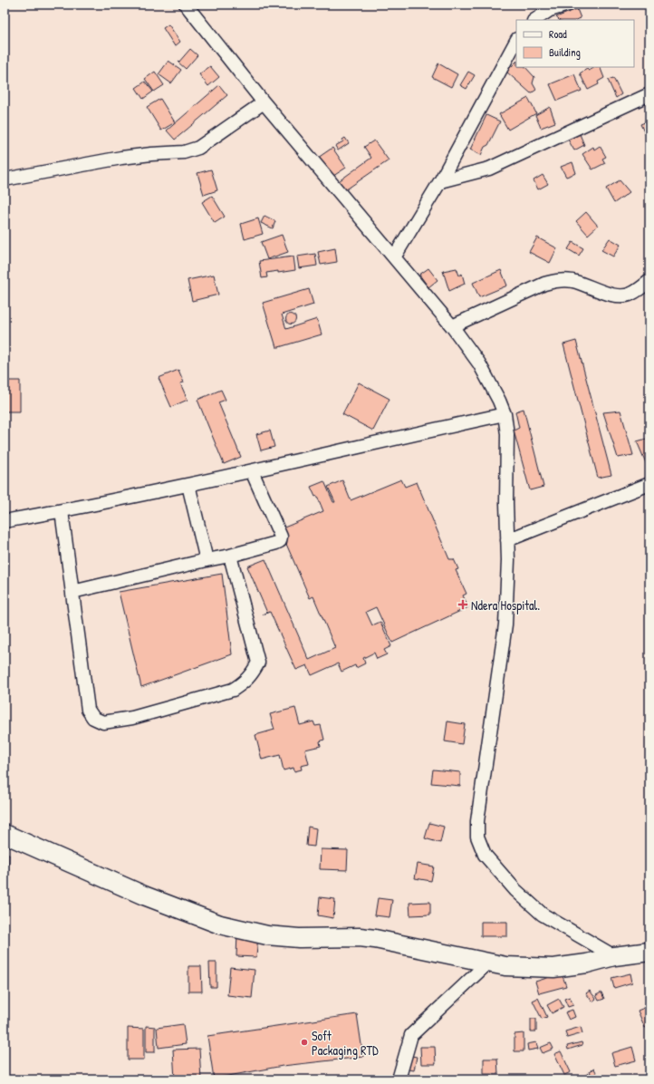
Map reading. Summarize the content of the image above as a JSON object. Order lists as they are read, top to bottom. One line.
{"places":{"health":["Ndera Hospital."],"other":["Soft Packaging RTD"]},"legend":["Road","Building"]}
